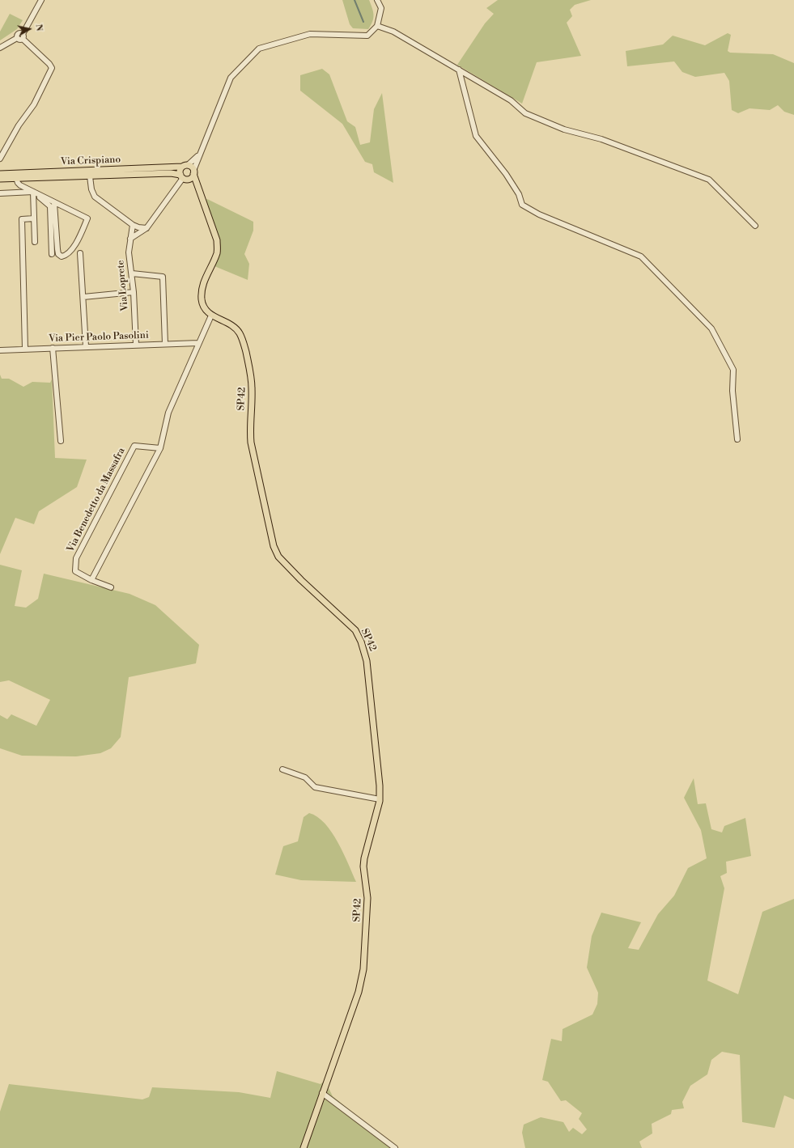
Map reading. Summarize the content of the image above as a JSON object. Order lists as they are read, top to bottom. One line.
{"streets":{"main road":["Via Crispiano","SP42"],"street":["Via Loprete","Via Pier Paolo Pasolini","Via Benedetto da Massafra"]},"crossings":[["Via Crispiano","Via Loprete"],["Via Loprete","Via Pier Paolo Pasolini"]],"north":"right"}
